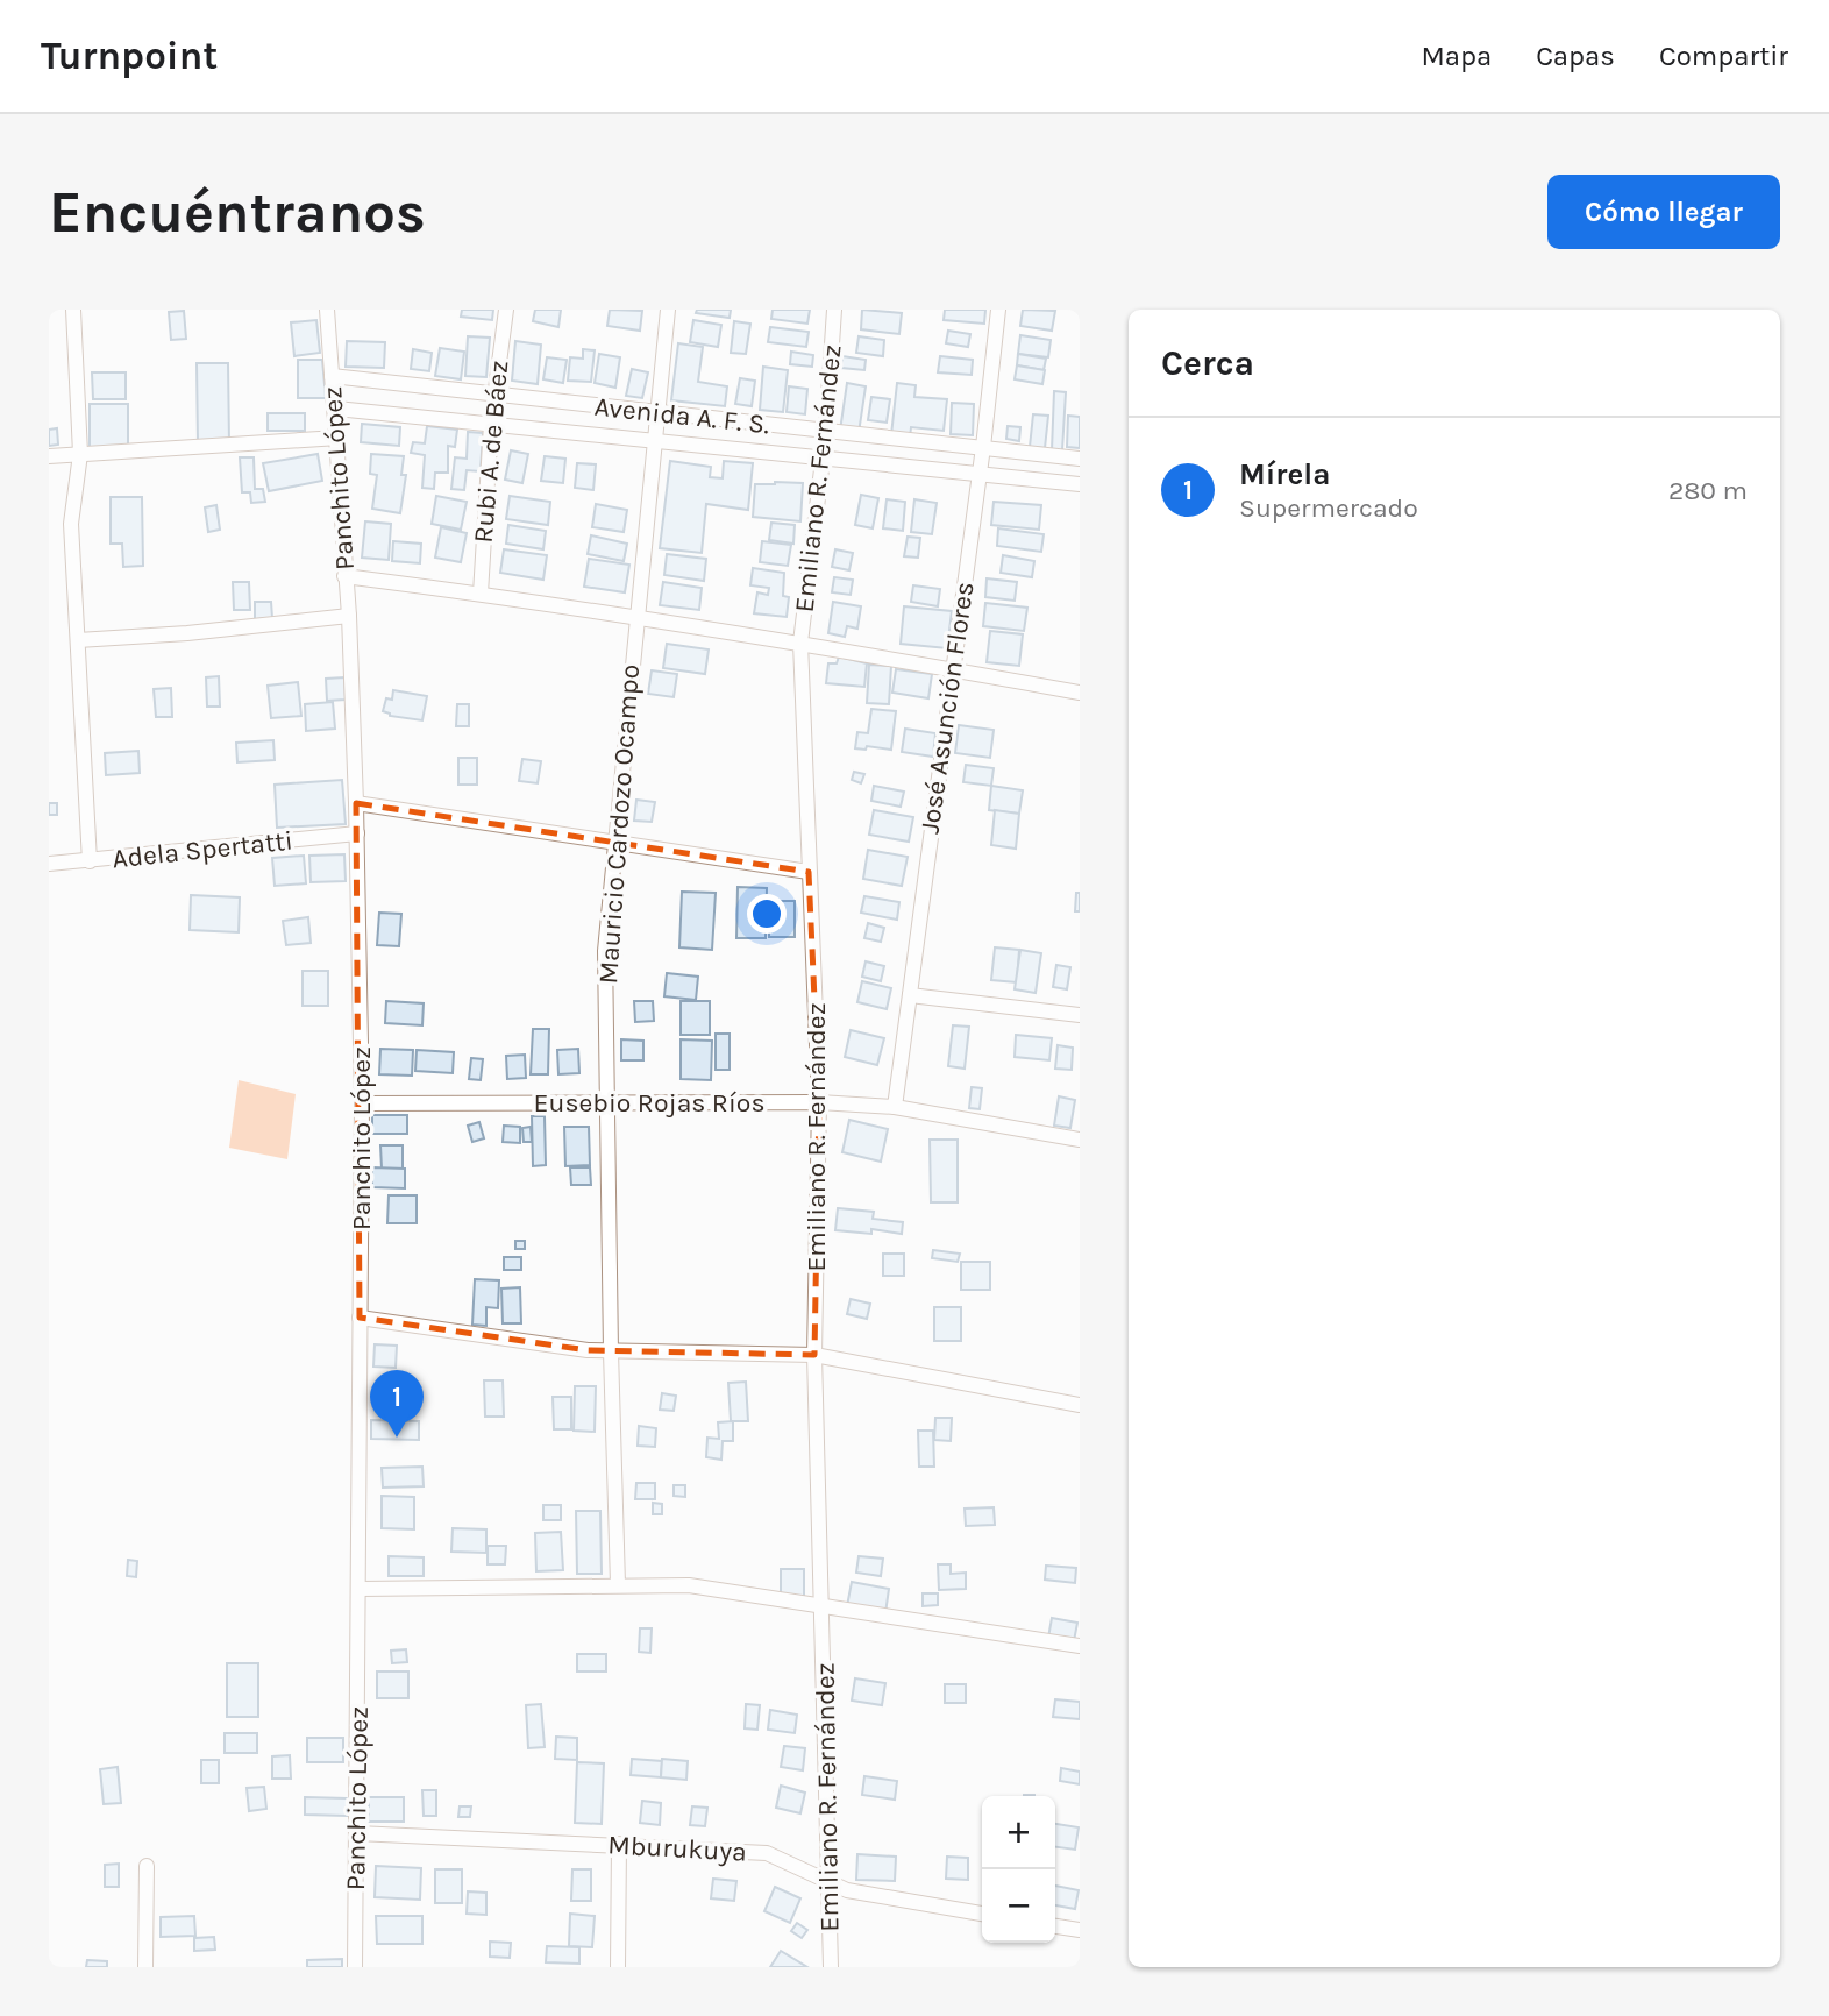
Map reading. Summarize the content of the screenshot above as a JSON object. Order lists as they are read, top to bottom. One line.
{"streets":{"street":["Avenida A. F. S.","Rubi A. de Báez","Panchito López","Emiliano R. Fernández","José Asunción Flores","Mauricio Cardozo Ocampo","Adela Spertatti","Eusebio Rojas Ríos","Mburukuya"]},"crossings":[["Avenida A. F. S.","Rubi A. de Báez"],["Avenida A. F. S.","Panchito López"],["Avenida A. F. S.","Emiliano R. Fernández"],["Avenida A. F. S.","José Asunción Flores"],["Avenida A. F. S.","Mauricio Cardozo Ocampo"],["Panchito López","Adela Spertatti"],["Panchito López","Eusebio Rojas Ríos"],["Panchito López","Mburukuya"],["Emiliano R. Fernández","Eusebio Rojas Ríos"],["Emiliano R. Fernández","Mburukuya"],["José Asunción Flores","Eusebio Rojas Ríos"],["Mauricio Cardozo Ocampo","Eusebio Rojas Ríos"]],"page":{"header":"Turnpoint","nav":["Mapa","Capas","Compartir"],"buttons":"Cómo llegar","title":"Encuéntranos","heading":"Cerca","list":[{"mark":"1","name":"Mírela","note":"Supermercado","value":"280 m"}],"pins":"1","map_buttons":["+","−"]}}
